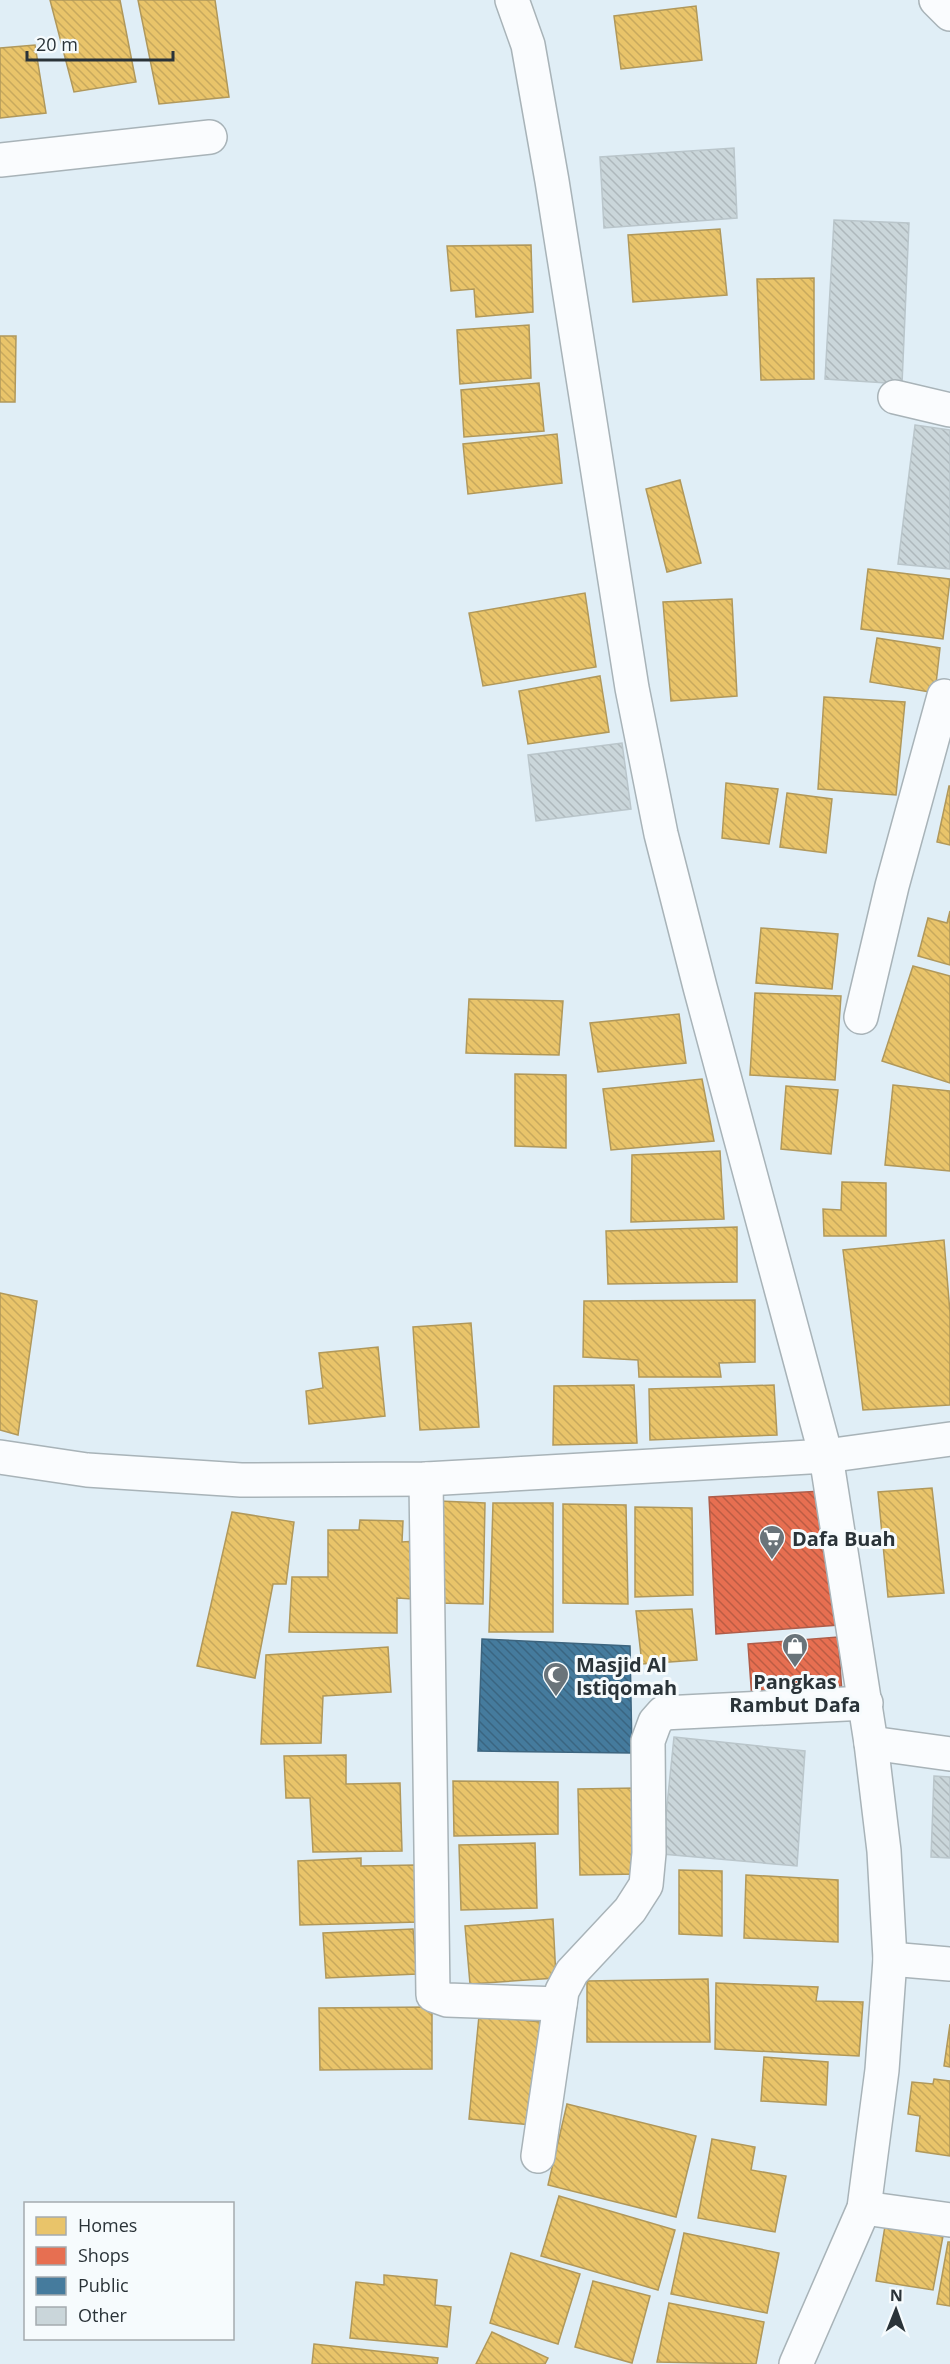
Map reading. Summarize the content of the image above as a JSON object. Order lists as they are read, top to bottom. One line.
{"places":{"supermarket":["Dafa Buah"],"shop":["Pangkas Rambut Dafa"],"mosque":["Masjid Al Istiqomah"]},"legend":["Homes","Shops","Public","Other"],"scale_bar":"20 m","north":"top"}
